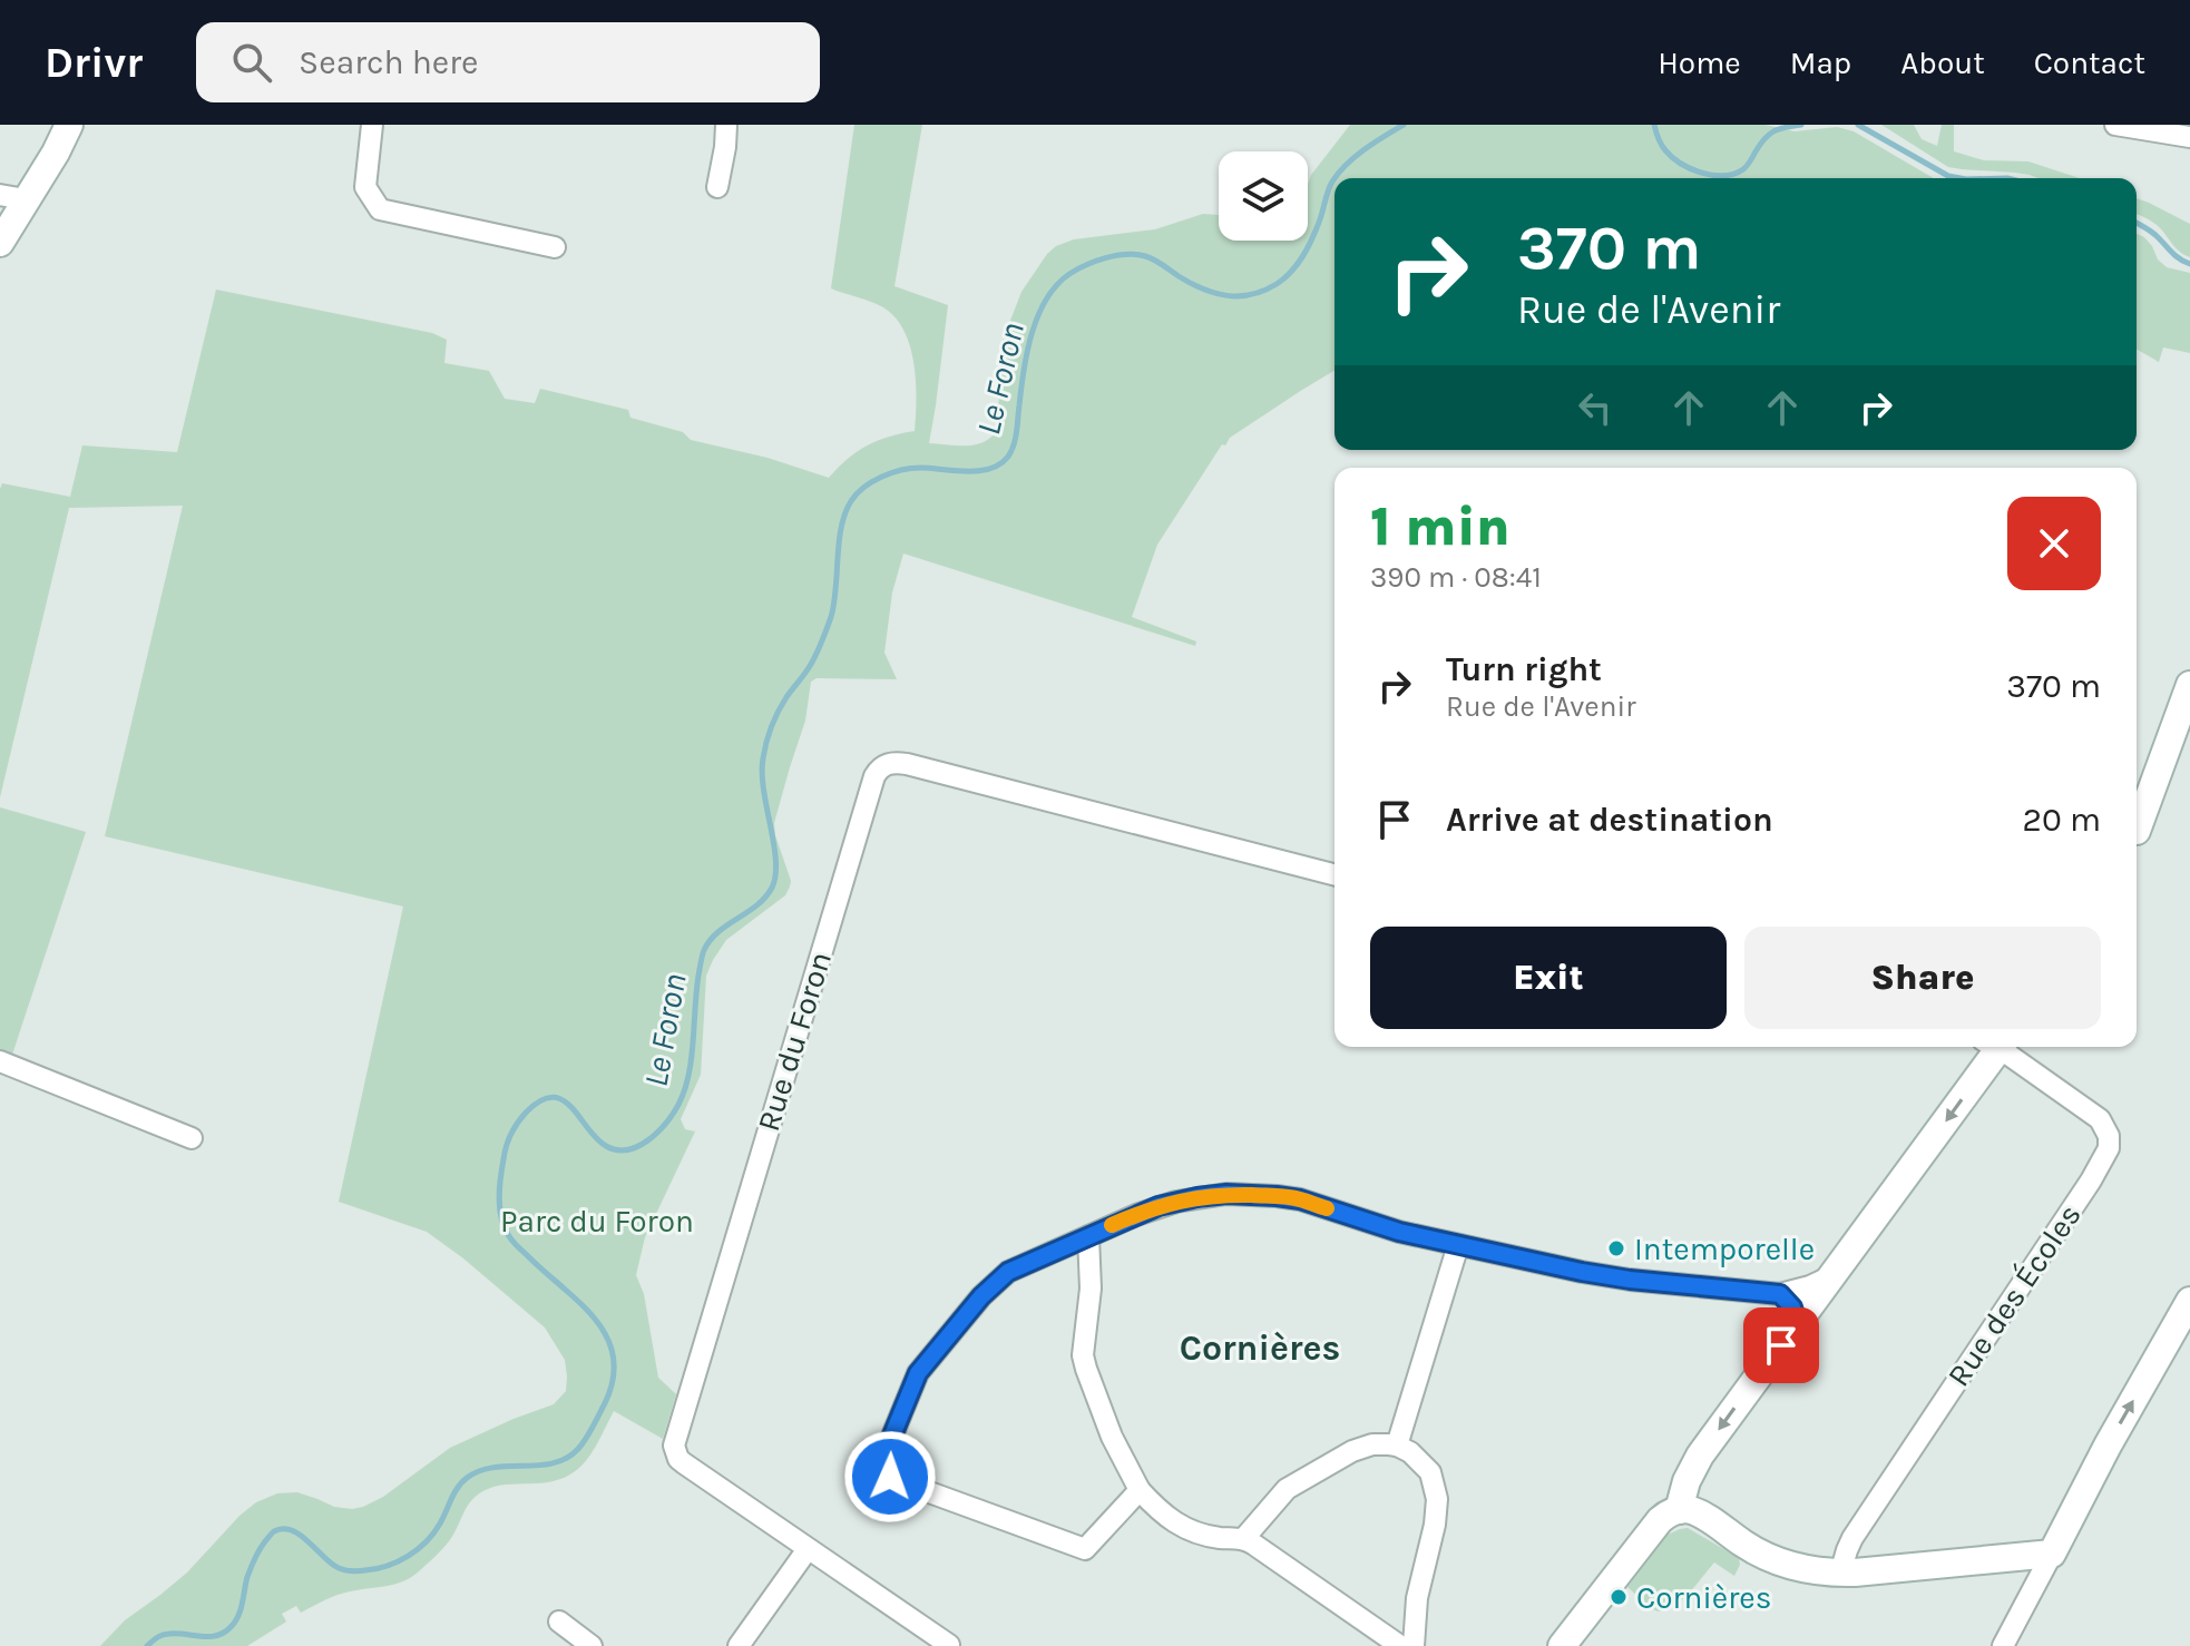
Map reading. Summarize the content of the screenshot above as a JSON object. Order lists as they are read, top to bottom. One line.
{"streets":{"street":["Rue du Foron","Rue des Écoles"]},"districts":["Cornières"],"water":["Le Foron"],"parks":["Parc du Foron"],"places":["Intemporelle","Cornières"],"page":{"header":"Drivr","search":"Search here","nav":["Home","Map","About","Contact"],"turn":["370 m","Rue de l'Avenir"],"heading":["1 min","390 m · 08:41"],"list":[{"name":"Turn right","note":"Rue de l'Avenir","value":"370 m"},{"name":"Arrive at destination","value":"20 m"}],"buttons":["Exit","Share"]}}
